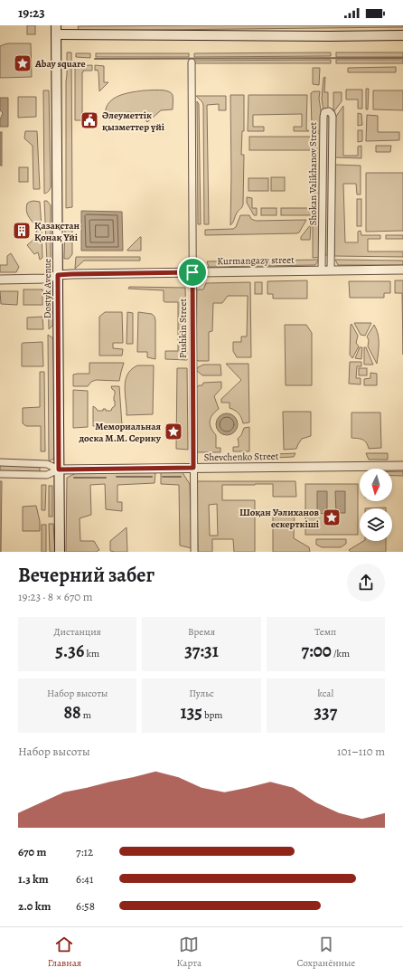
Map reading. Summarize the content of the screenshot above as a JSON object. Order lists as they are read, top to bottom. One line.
{"streets":{"main road":["Dostyk Avenue"],"street":["Shokan Valikhanov Street","Kurmangazy street","Pushkin Street","Shevchenko Street"]},"crossings":[["Shokan Valikhanov Street","Kurmangazy street"],["Kurmangazy street","Dostyk Avenue"],["Kurmangazy street","Pushkin Street"],["Dostyk Avenue","Shevchenko Street"],["Pushkin Street","Shevchenko Street"]],"places":{"place":["Abay square","Мемориальная доска М.М. Серику","Шоқан Уәлиханов ескерткіші"],"public building":["Әлеуметтік қызметтер үйі"],"building":["Қазақстан Қонақ Үйі"]},"north":"bottom","page":{"status":"19:23","heading":["Вечерний забег","19:23 · 8 × 670 m"],"stats":[["Дистанция","5.36 km"],["Время","37:31"],["Темп","7:00 /km"],["Набор высоты","88 m"],["Пульс","135 bpm"],["kcal","337"]],"chart":["Набор высоты","101–110 m"],"list":[{"name":"670 m","note":"7:12"},{"name":"1.3 km","note":"6:41"},{"name":"2.0 km","note":"6:58"}],"tabs":["Главная","Карта","Сохранённые"]}}
